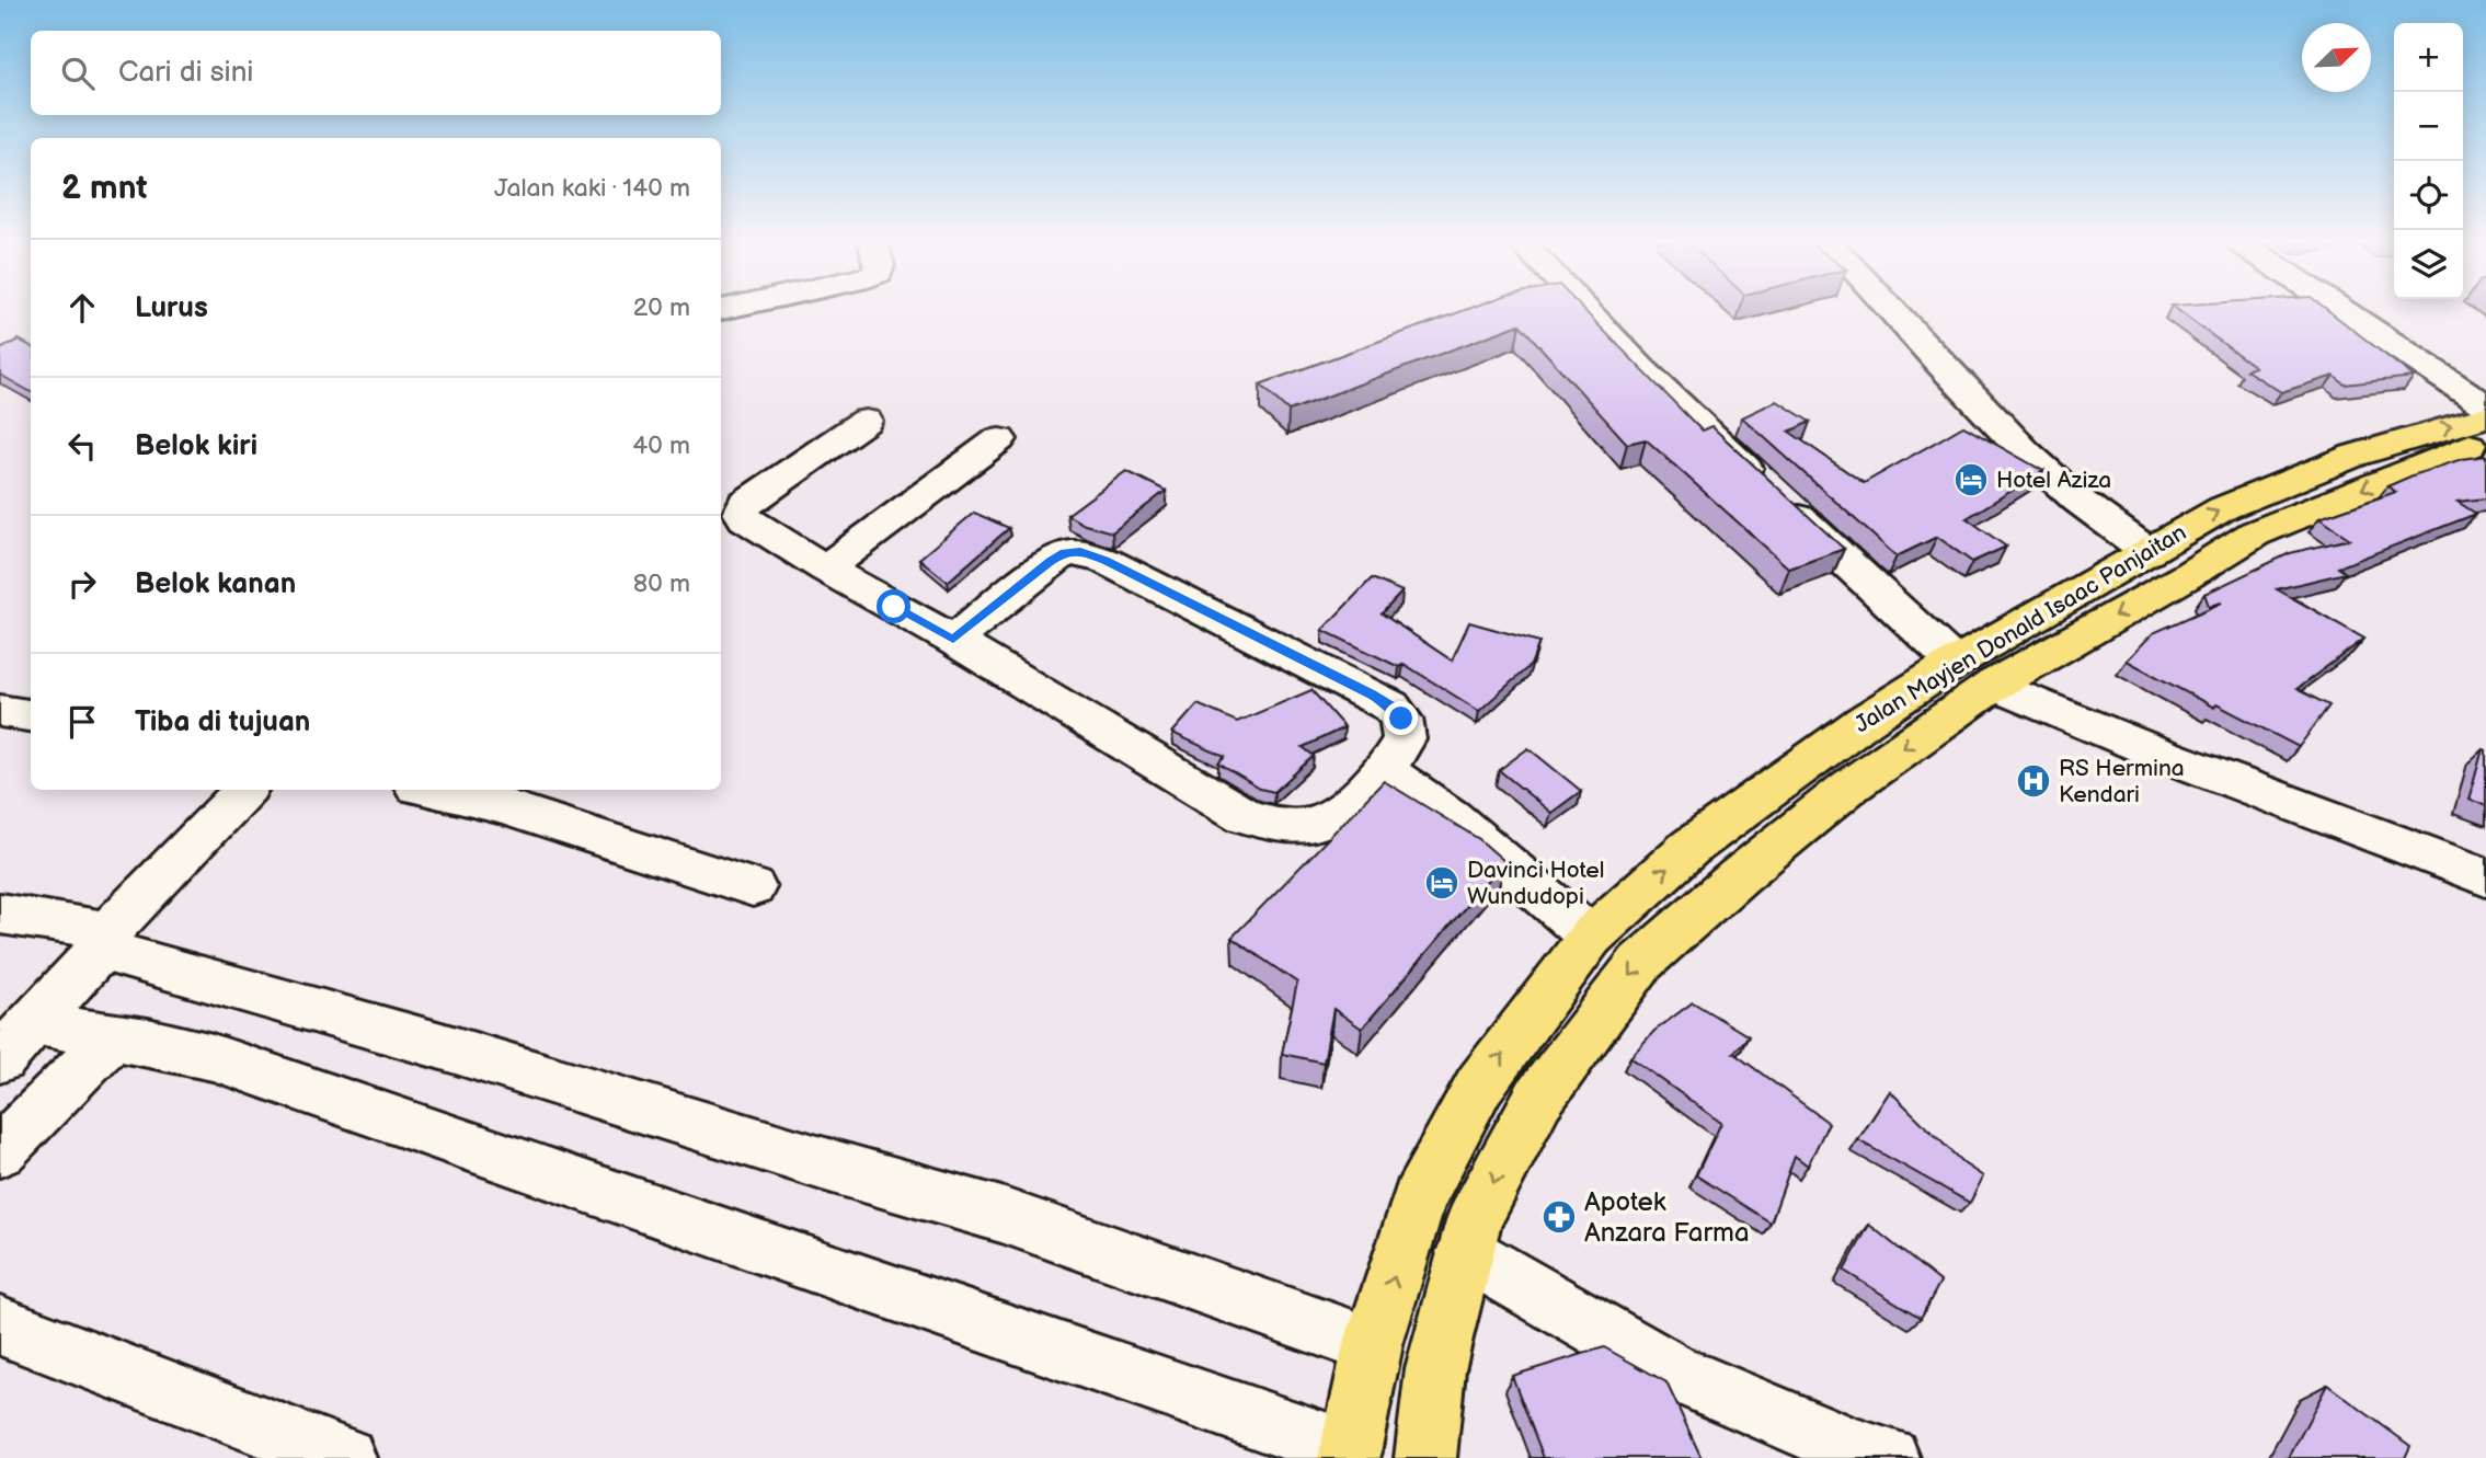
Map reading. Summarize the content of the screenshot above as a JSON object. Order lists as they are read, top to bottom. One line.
{"streets":{"highway":["Jalan Mayjen Donald Isaac Panjaitan"]},"places":{"hotel":["Hotel Aziza","Davinci Hotel Wundudopi"],"hospital":["RS Hermina Kendari"],"pharmacy":["Apotek Anzara Farma"]},"north":"top right","page":{"map_buttons":["+","−"],"search":"Cari di sini","heading":["2 mnt","Jalan kaki · 140 m"],"list":[["Lurus","20 m"],["Belok kiri","40 m"],["Belok kanan","80 m"],"Tiba di tujuan"]}}
